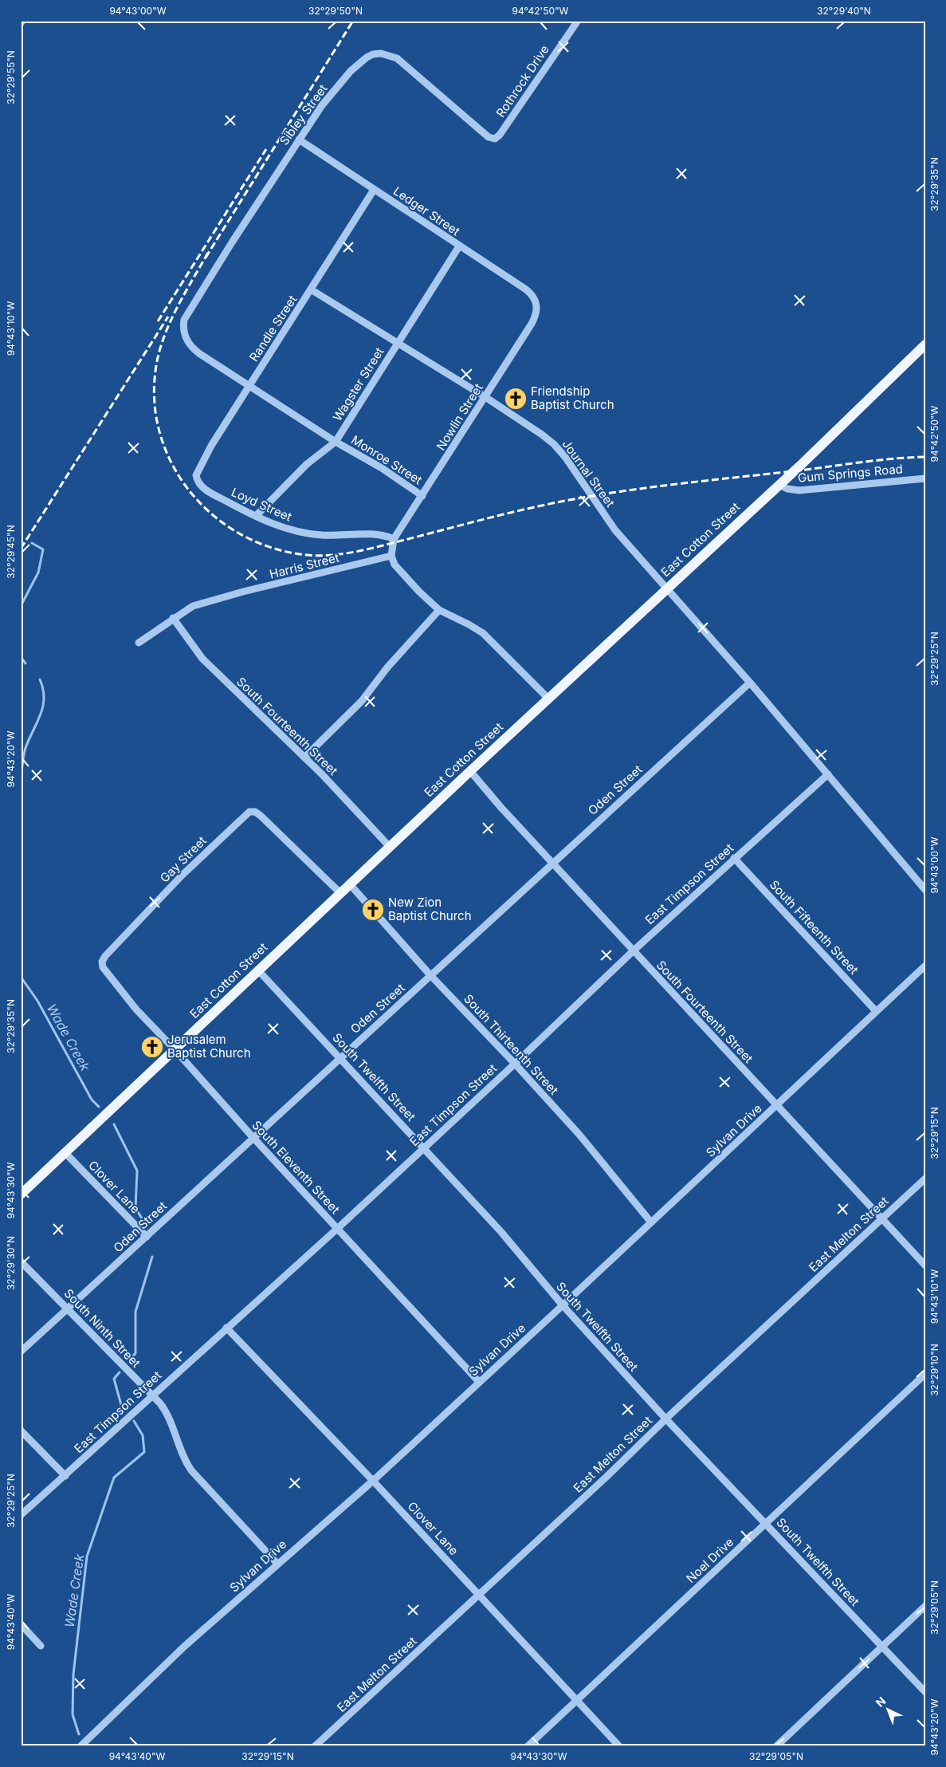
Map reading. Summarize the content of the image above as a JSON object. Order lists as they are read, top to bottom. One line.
{"streets":{"main road":["East Cotton Street"],"street":["Rothrock Drive","Sibley Street","Ledger Street","Randle Street","Wagster Street","Nowlin Street","Monroe Street","Journal Street","Gum Springs Road","Loyd Street","Harris Street","South Fourteenth Street","Oden Street","Gay Street","East Timpson Street","South Fifteenth Street","South Thirteenth Street","South Twelfth Street","Sylvan Drive","South Eleventh Street","Clover Lane","East Melton Street","South Ninth Street","Noel Drive"]},"crossings":[["Rothrock Drive","Sibley Street"],["Sibley Street","Ledger Street"],["Sibley Street","Monroe Street"],["Ledger Street","Randle Street"],["Ledger Street","Wagster Street"],["Ledger Street","Nowlin Street"],["Randle Street","Monroe Street"],["Randle Street","Journal Street"],["Randle Street","Loyd Street"],["Wagster Street","Monroe Street"],["Wagster Street","Journal Street"],["Wagster Street","Loyd Street"],["Nowlin Street","Monroe Street"],["Nowlin Street","Journal Street"],["Nowlin Street","Loyd Street"],["Journal Street","East Cotton Street"],["Journal Street","Oden Street"],["Journal Street","East Timpson Street"],["Gum Springs Road","East Cotton Street"],["East Cotton Street","South Fourteenth Street"],["East Cotton Street","Gay Street"],["East Cotton Street","South Thirteenth Street"],["East Cotton Street","South Twelfth Street"],["East Cotton Street","South Eleventh Street"],["East Cotton Street","Clover Lane"],["Harris Street","South Fourteenth Street"],["South Fourteenth Street","Oden Street"],["South Fourteenth Street","East Timpson Street"],["South Fourteenth Street","Sylvan Drive"],["South Fourteenth Street","East Melton Street"],["Oden Street","South Thirteenth Street"],["Oden Street","South Twelfth Street"],["Oden Street","South Eleventh Street"],["Oden Street","Clover Lane"],["Oden Street","South Ninth Street"],["Gay Street","South Eleventh Street"],["East Timpson Street","South Fifteenth Street"],["East Timpson Street","South Thirteenth Street"],["East Timpson Street","South Twelfth Street"],["East Timpson Street","South Eleventh Street"],["East Timpson Street","Clover Lane"],["East Timpson Street","South Ninth Street"],["South Fifteenth Street","Sylvan Drive"],["South Thirteenth Street","Sylvan Drive"],["South Twelfth Street","Sylvan Drive"],["South Twelfth Street","East Melton Street"],["South Twelfth Street","Noel Drive"],["Sylvan Drive","South Eleventh Street"],["Sylvan Drive","Clover Lane"],["Sylvan Drive","South Ninth Street"],["Clover Lane","East Melton Street"],["Clover Lane","Noel Drive"]],"water":["Wade Creek"],"places":{"church":["Friendship Baptist Church","New Zion Baptist Church","Jerusalem Baptist Church"]},"north":"top left","coordinates":["94°43'00\"W","32°29'50\"N","94°42'50\"W","32°29'40\"N","32°29'55\"N","32°29'35\"N","94°43'10\"W","32°29'45\"N","32°29'25\"N","94°43'20\"W","32°29'15\"N","94°43'30\"W","32°29'30\"N","32°29'10\"N","32°29'05\"N","94°43'40\"W"]}
